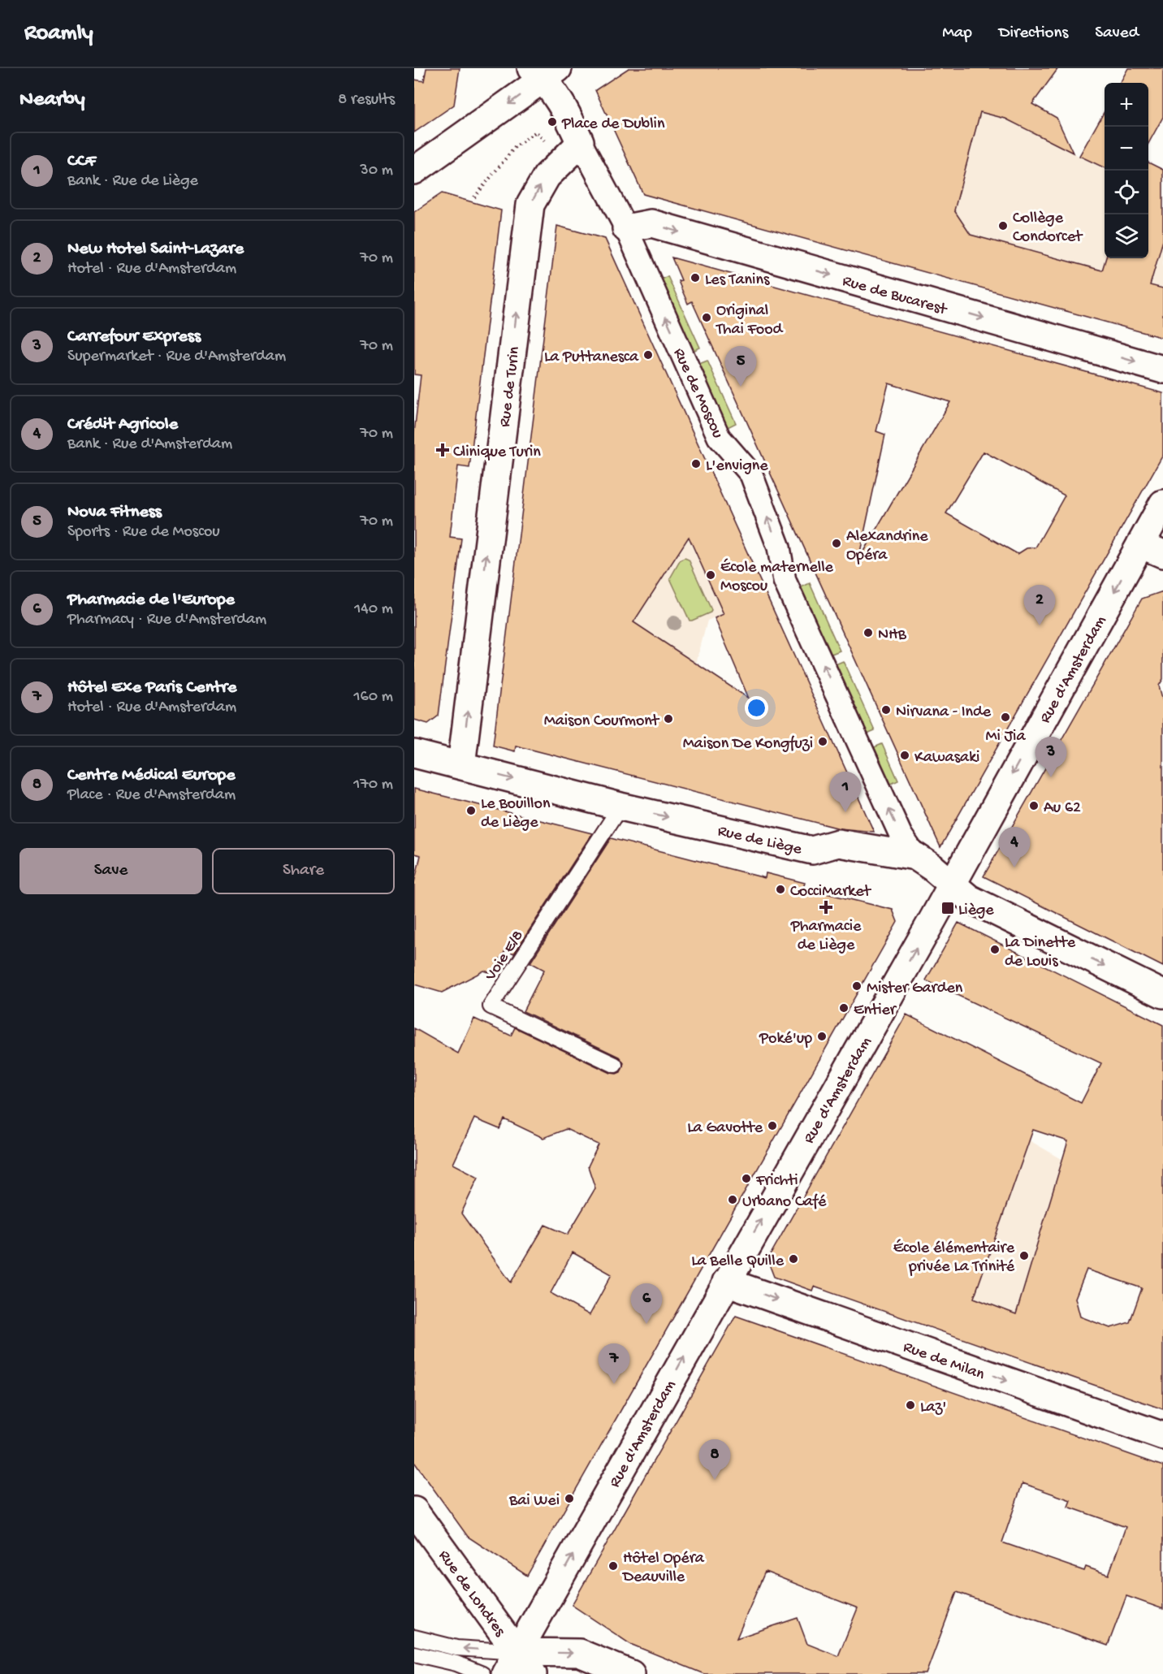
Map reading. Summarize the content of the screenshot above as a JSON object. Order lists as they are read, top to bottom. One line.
{"streets":{"street":["Rue de Bucarest","Rue de Turin","Rue de Moscou","Rue d'Amsterdam","Rue de Liège","Rue de Milan","Rue de Londres"],"lane":["Voie E/8"]},"crossings":[["Rue de Bucarest","Rue de Moscou"],["Rue de Turin","Rue de Moscou"],["Rue de Turin","Rue de Liège"],["Rue de Moscou","Rue de Liège"],["Rue d'Amsterdam","Rue de Liège"],["Rue d'Amsterdam","Rue de Milan"],["Rue d'Amsterdam","Rue de Londres"],["Rue de Liège","Voie E/8"]],"one_way":["Rue de Bucarest","Rue de Turin","Rue de Moscou","Rue de Liège","Rue de Milan"],"places":{"other":["Place de Dublin","Collège Condorcet","Les Tanins","Original Thai Food","La Puttanesca","L'envigne","Alexandrine Opéra","École maternelle Moscou","NHB","Nirvana - Inde","Mi Jia","Maison Courmont","Maison De Kongfuzi","Kawasaki","Au 62","Le Bouillon de Liège","CocciMarket","La Dinette de Louis","Mister Garden","Entier","Poké'up","La Gavotte","Frichti","Urbano Café","École élémentaire privée La Trinité","La Belle Quille","Laz'","Bai Wei","Hôtel Opéra Deauville"],"health":["Clinique Turin","Pharmacie de Liège"],"transit":["Liège"]},"page":{"header":"Roamly","nav":["Map","Directions","Saved"],"heading":["Nearby","8 results"],"map_buttons":["+","−"],"list":[{"mark":"1","name":"CCF","note":"Bank · Rue de Liège","value":"30 m"},{"mark":"2","name":"New Hotel Saint-Lazare","note":"Hotel · Rue d'Amsterdam","value":"70 m"},{"mark":"3","name":"Carrefour Express","note":"Supermarket · Rue d'Amsterdam","value":"70 m"},{"mark":"4","name":"Crédit Agricole","note":"Bank · Rue d'Amsterdam","value":"70 m"},{"mark":"5","name":"Nova Fitness","note":"Sports · Rue de Moscou","value":"70 m"},{"mark":"6","name":"Pharmacie de l'Europe","note":"Pharmacy · Rue d'Amsterdam","value":"140 m"},{"mark":"7","name":"Hôtel Exe Paris Centre","note":"Hotel · Rue d'Amsterdam","value":"160 m"},{"mark":"8","name":"Centre Médical Europe","note":"Place · Rue d'Amsterdam","value":"170 m"}],"pins":["5","2","3","1","4","6","7","8"],"buttons":["Save","Share"]}}
